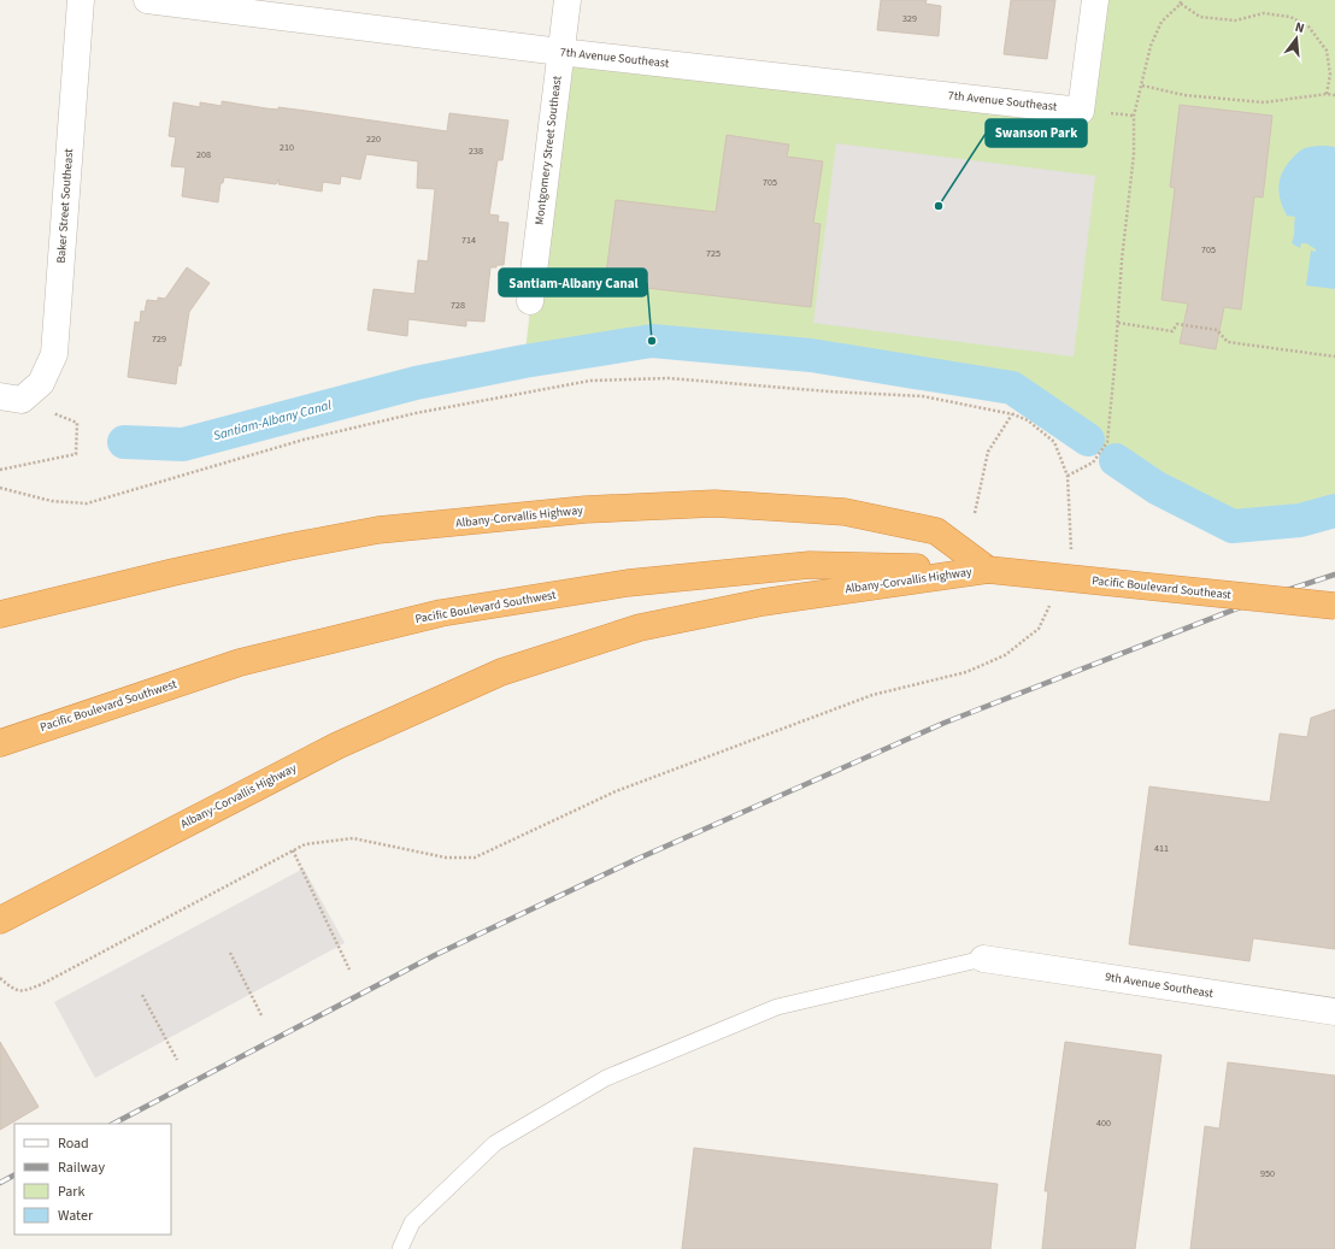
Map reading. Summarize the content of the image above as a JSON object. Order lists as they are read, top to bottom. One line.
{"streets":{"highway":["Albany-Corvallis Highway","Pacific Boulevard Southeast","Pacific Boulevard Southwest"],"street":["7th Avenue Southeast","Montgomery Street Southeast","Baker Street Southeast","9th Avenue Southeast"]},"crossings":[["7th Avenue Southeast","Montgomery Street Southeast"],["Albany-Corvallis Highway","Pacific Boulevard Southeast"],["Albany-Corvallis Highway","Pacific Boulevard Southwest"],["Pacific Boulevard Southeast","Pacific Boulevard Southwest"]],"water":["Santiam-Albany Canal"],"places":["Swanson Park","Santiam-Albany Canal"],"house_numbers":["329","220","210","238","208","705","714","705","725","728","729","411","400","950"],"legend":["Road","Railway","Park","Water"],"north":"top"}
